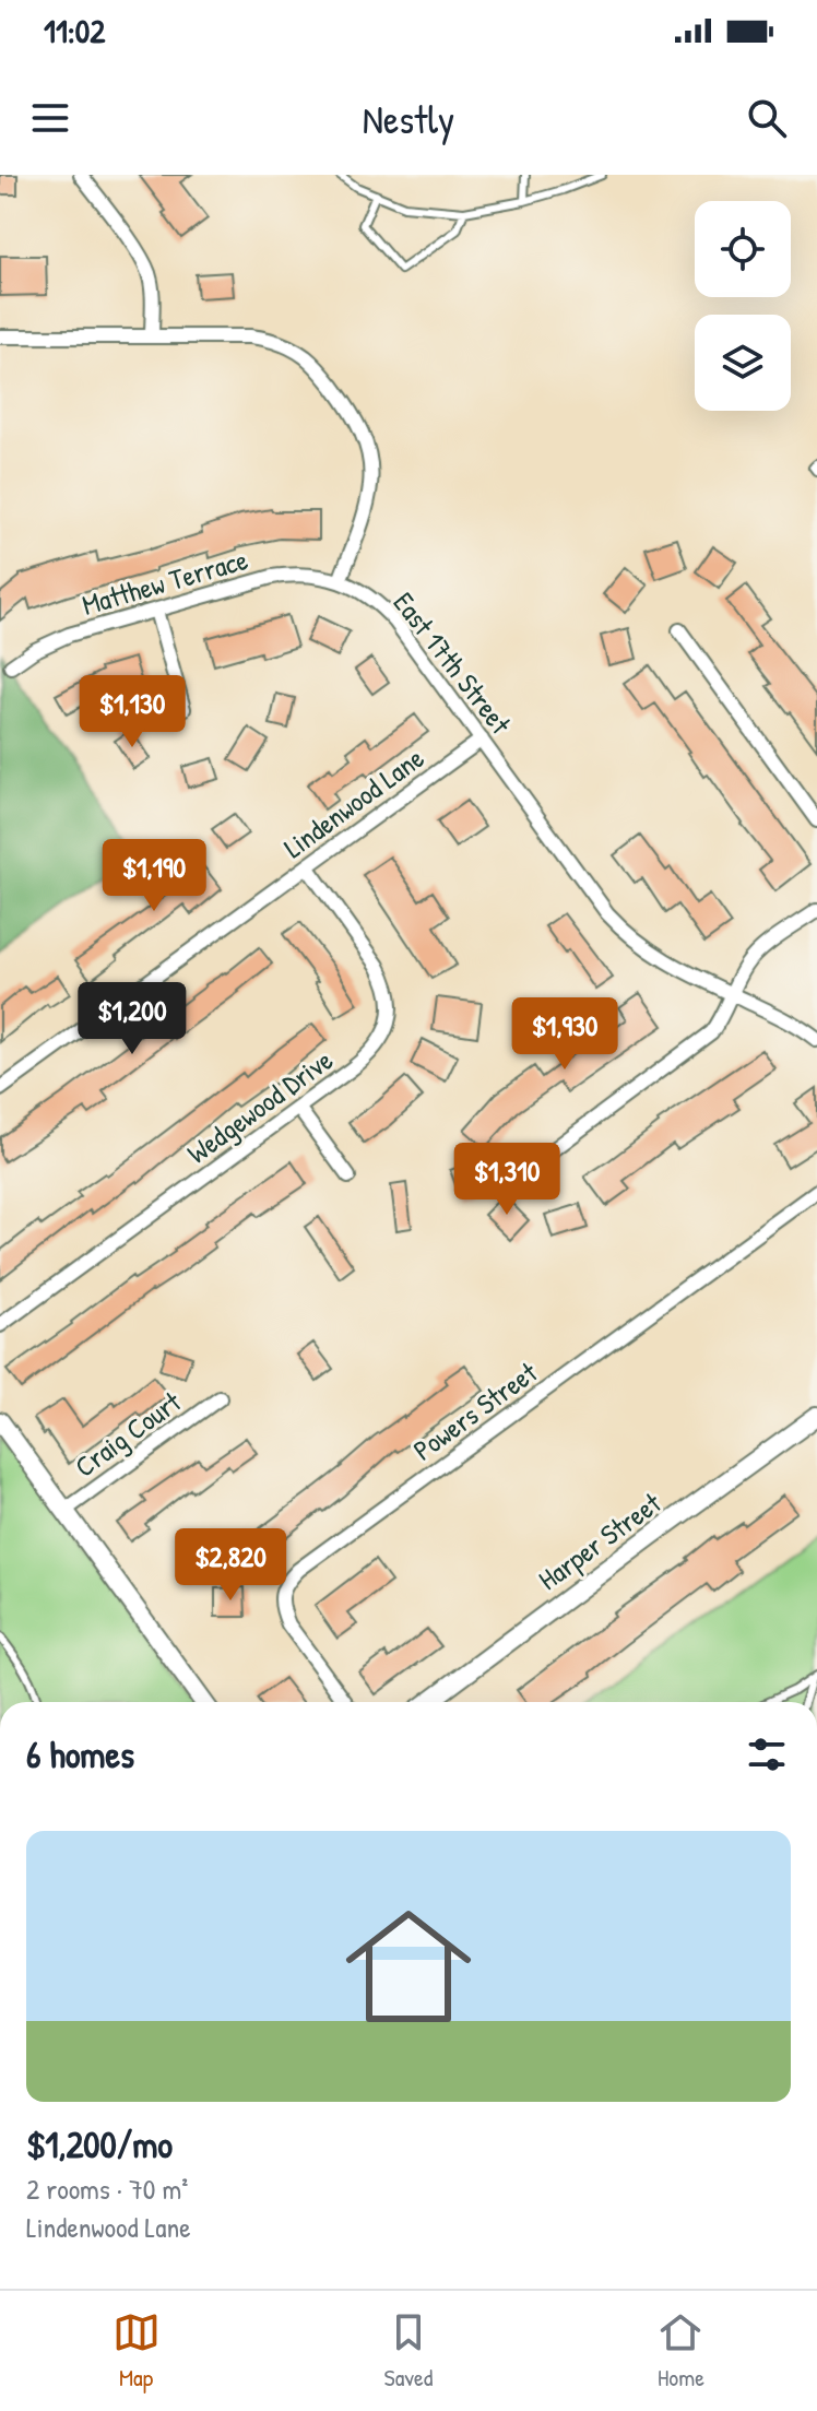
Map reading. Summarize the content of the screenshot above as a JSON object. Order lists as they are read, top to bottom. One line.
{"streets":{"street":["Matthew Terrace","East 17th Street","Lindenwood Lane","Wedgewood Drive","Powers Street","Craig Court","Harper Street"]},"crossings":[["Matthew Terrace","East 17th Street"],["East 17th Street","Lindenwood Lane"],["Lindenwood Lane","Wedgewood Drive"]],"page":{"status":"11:02","header":"Nestly","price":["$1,130","$1,190","$1,200","$1,930","$1,310","$2,820"],"heading":"6 homes","list":[{"name":"$1,200/mo","note":"2 rooms · 70 m² · Lindenwood Lane"}],"tabs":["Map","Saved","Home"]}}
